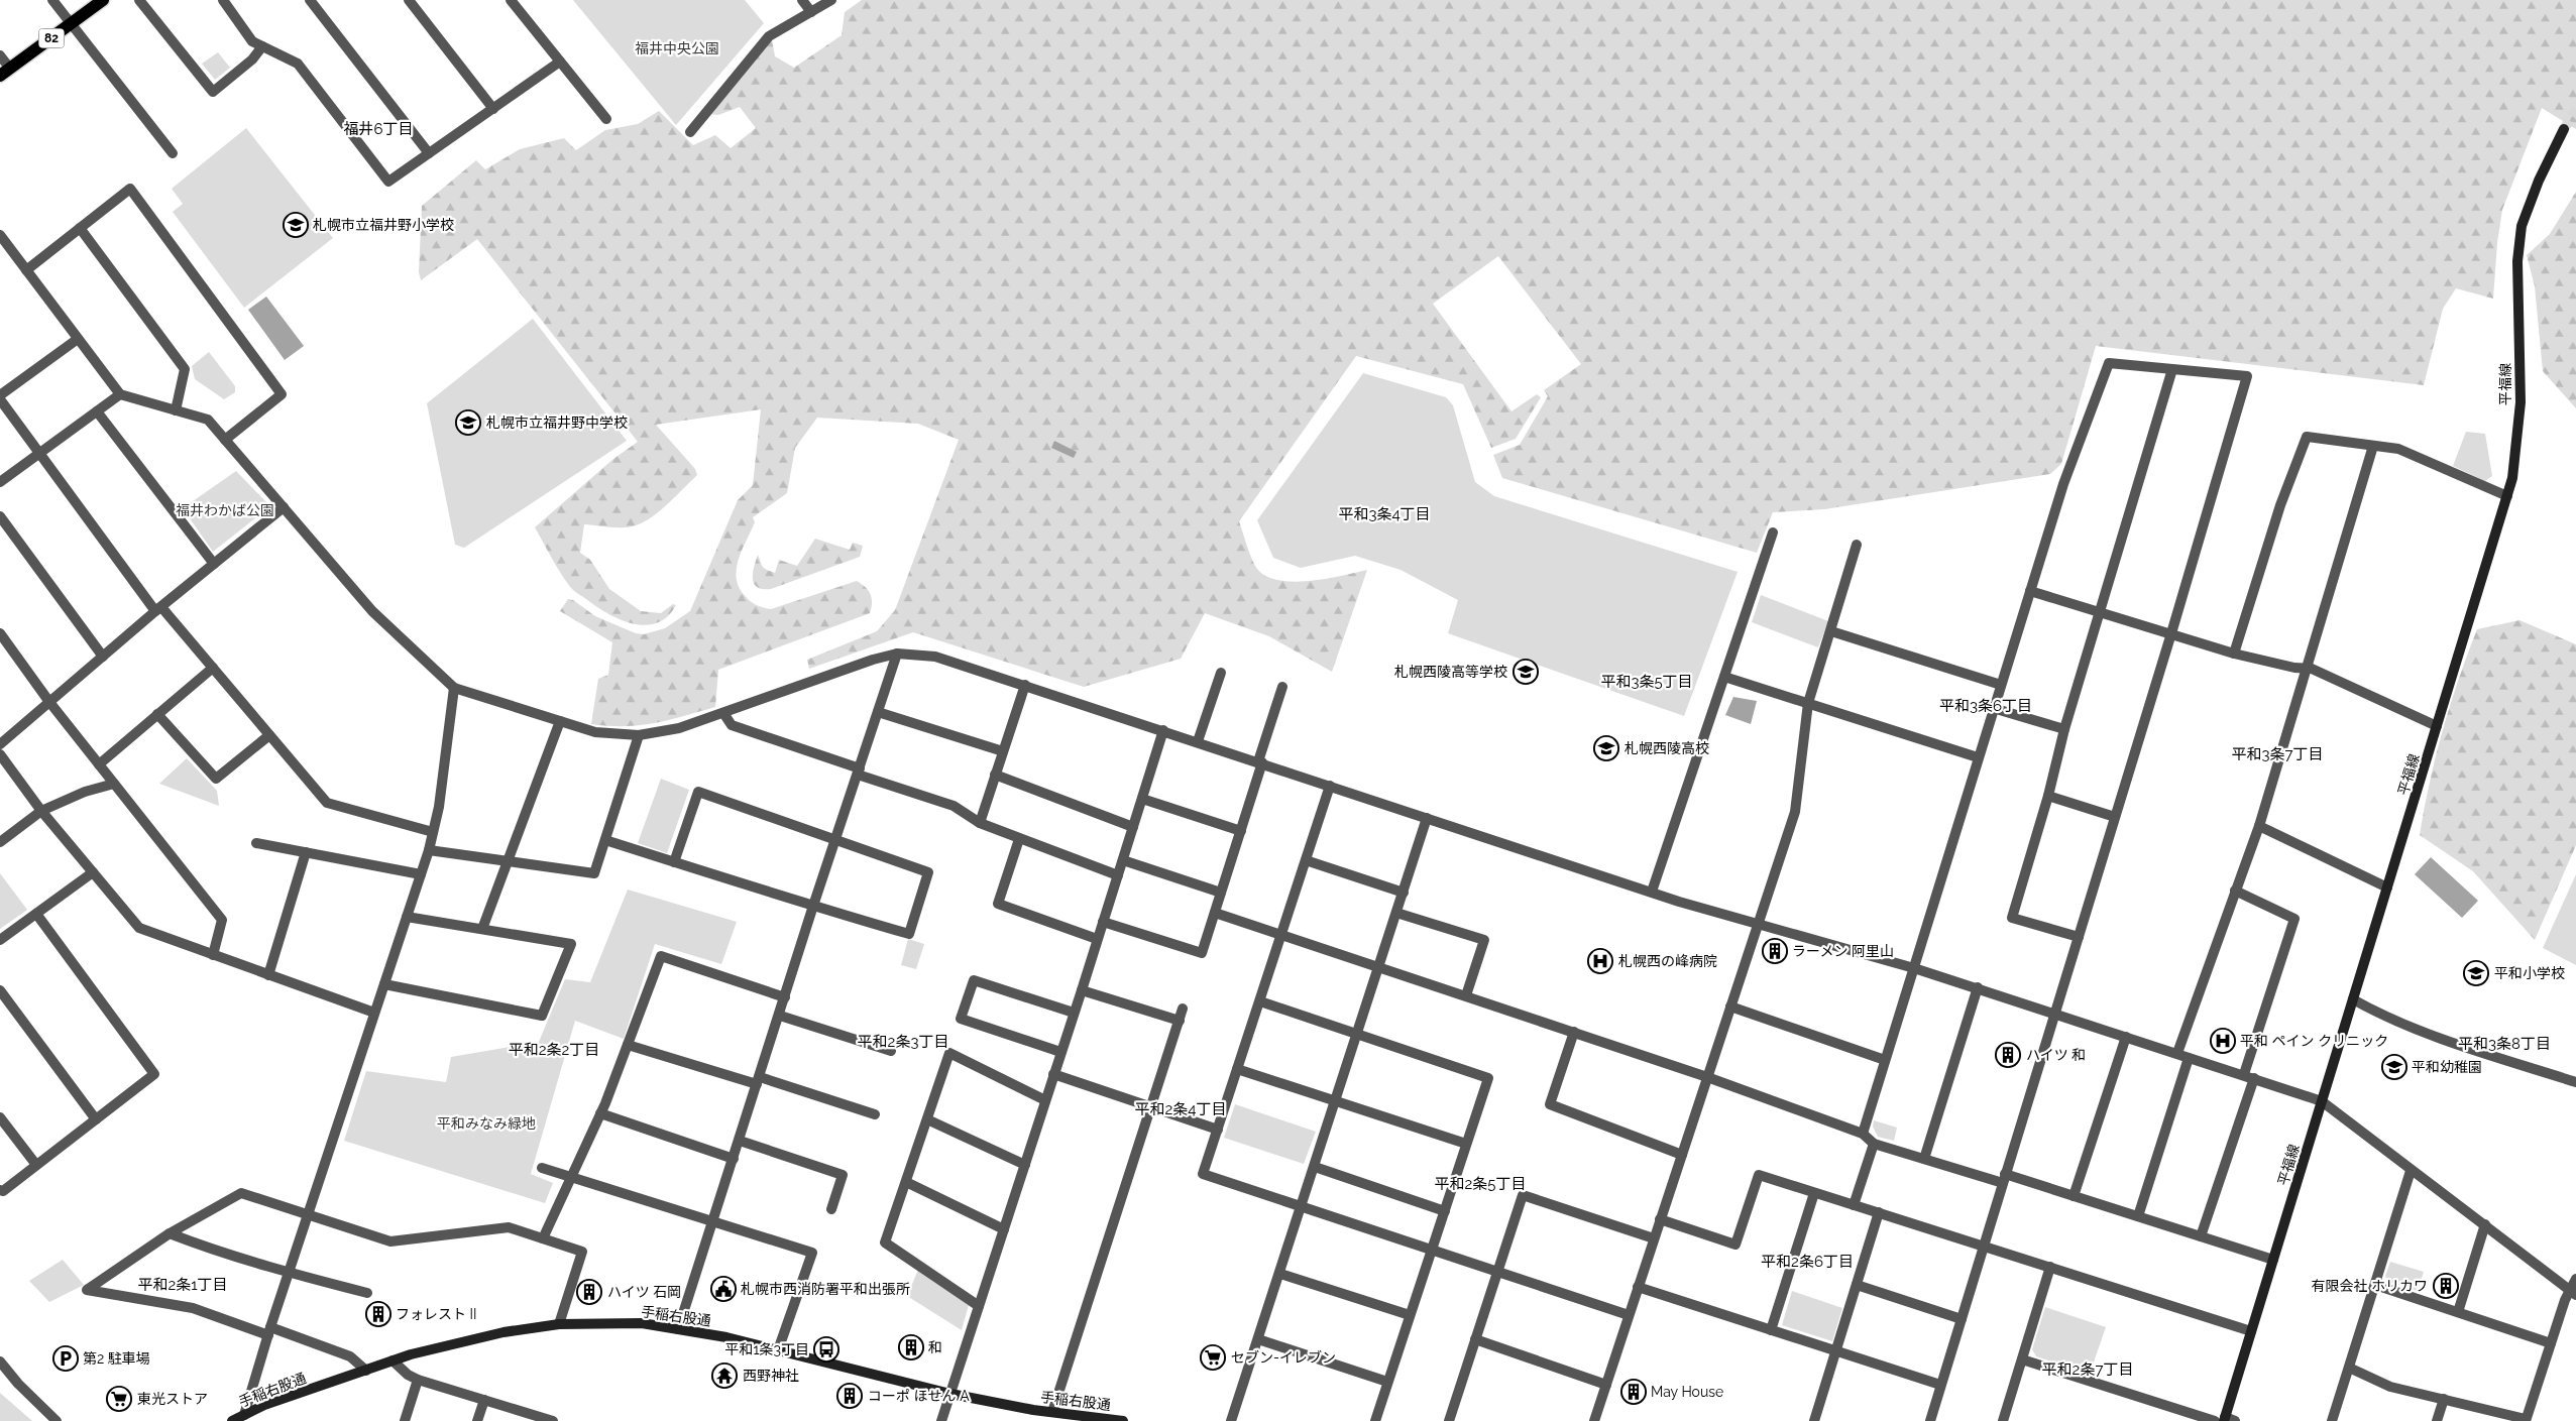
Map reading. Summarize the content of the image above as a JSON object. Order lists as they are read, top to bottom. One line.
{"streets":{"main road":["82"],"street":["平福線","手稲右股通"]},"districts":["福井6丁目","平和3条4丁目","平和3条5丁目","平和3条6丁目","平和3条7丁目","平和2条3丁目","平和3条8丁目","平和2条2丁目","平和2条4丁目","平和2条5丁目","平和2条6丁目","平和2条1丁目","平和2条7丁目"],"parks":["福井中央公園","福井わかば公園","平和みなみ緑地"],"places":{"school or university":["札幌市立福井野小学校","札幌市立福井野中学校","札幌西陵高等学校","札幌西陵高校","平和小学校","平和幼稚園"],"building":["ラーメン 阿里山","ハイツ 和","有限会社 ホリカワ","ハイツ 石岡","フォレスト II","和","May House","コーポ ほせん A"],"hospital":["札幌西の峰病院","平和 ペイン クリニック"],"public building":["札幌市西消防署平和出張所"],"bus stop":["平和1条3丁目"],"supermarket":["セブン-イレブン","東光ストア"],"parking":["第2 駐車場"],"temple":["西野神社"]}}
